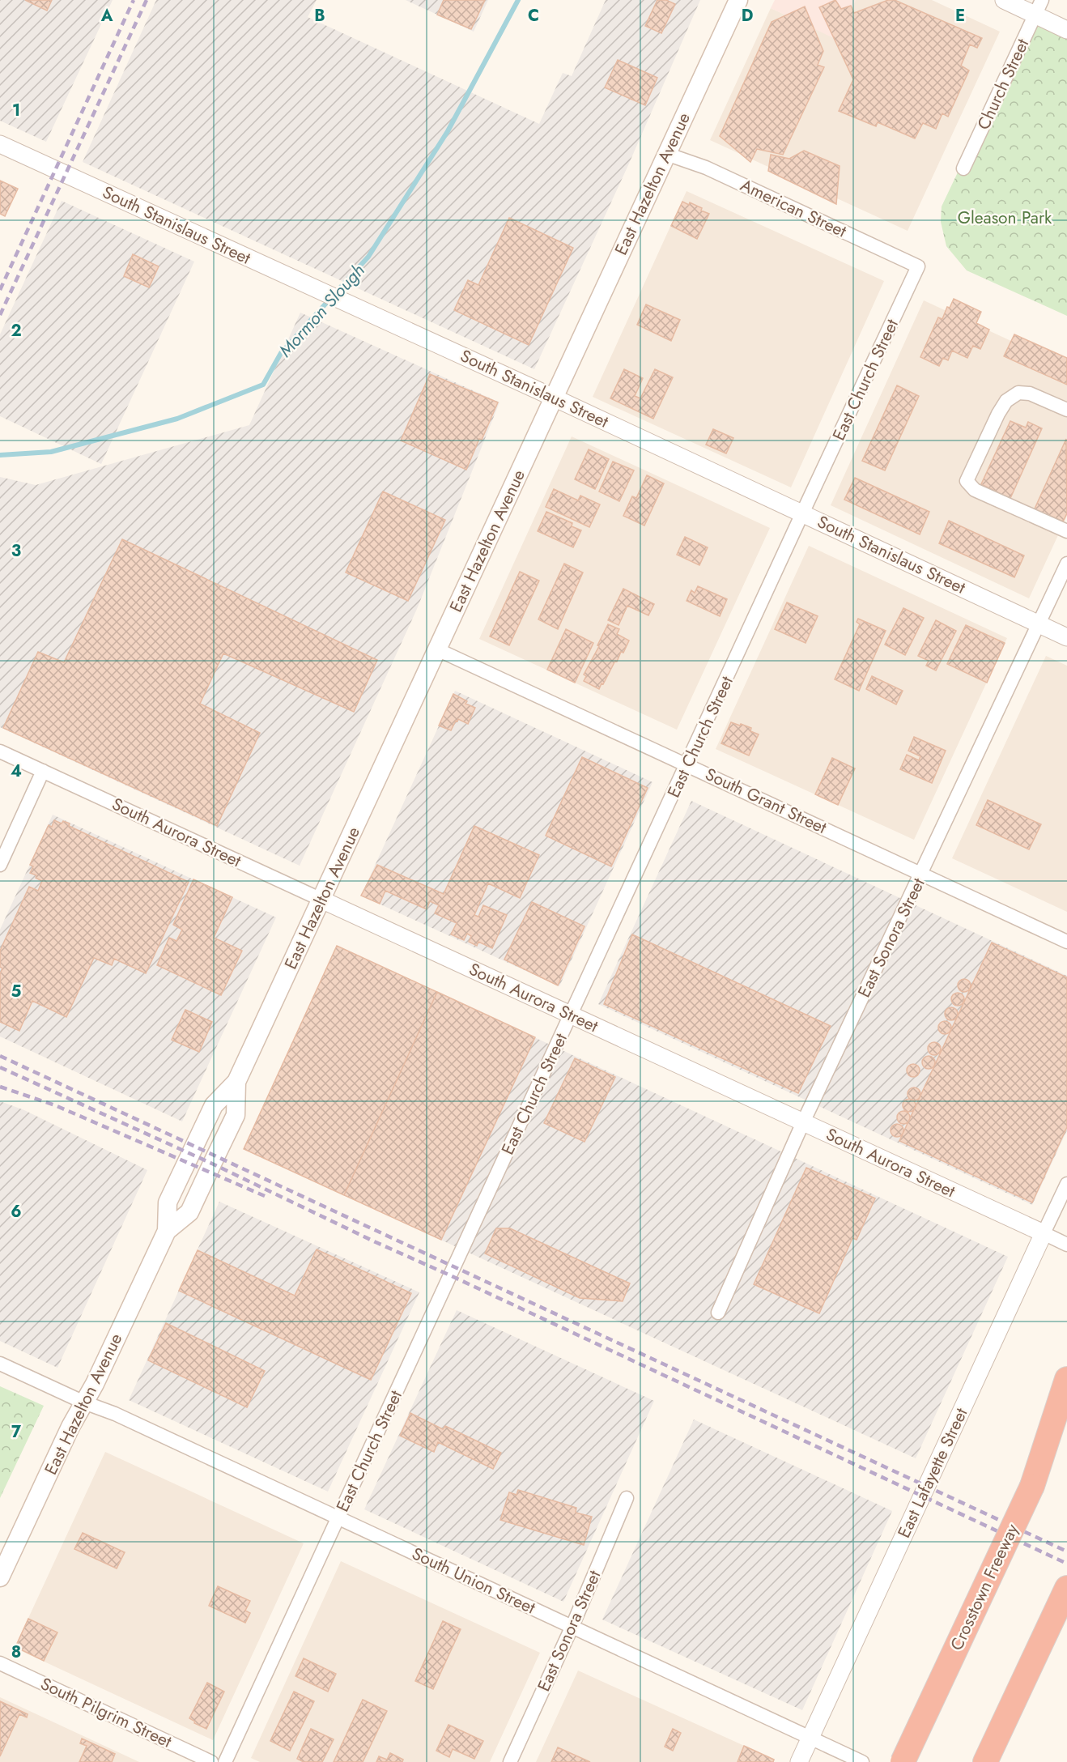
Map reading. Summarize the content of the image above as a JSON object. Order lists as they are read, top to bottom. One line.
{"streets":{"highway":["Crosstown Freeway"],"main road":["East Hazelton Avenue"],"street":["Church Street","American Street","South Stanislaus Street","East Church Street","South Grant Street","South Aurora Street","East Sonora Street","East Lafayette Street","South Union Street","South Pilgrim Street"]},"crossings":[["East Hazelton Avenue","American Street"],["East Hazelton Avenue","South Stanislaus Street"],["East Hazelton Avenue","South Grant Street"],["East Hazelton Avenue","South Aurora Street"],["East Hazelton Avenue","South Union Street"],["American Street","East Church Street"],["South Stanislaus Street","East Church Street"],["South Stanislaus Street","East Sonora Street"],["East Church Street","South Grant Street"],["East Church Street","South Aurora Street"],["East Church Street","South Union Street"],["South Grant Street","East Sonora Street"],["South Aurora Street","East Sonora Street"],["South Aurora Street","East Lafayette Street"],["East Sonora Street","South Union Street"],["East Lafayette Street","South Union Street"]],"water":["Mormon Slough"],"parks":["Gleason Park"],"grid":{"columns":["A","B","C","D","E"],"rows":["1","2","3","4","5","6","7","8"]}}
